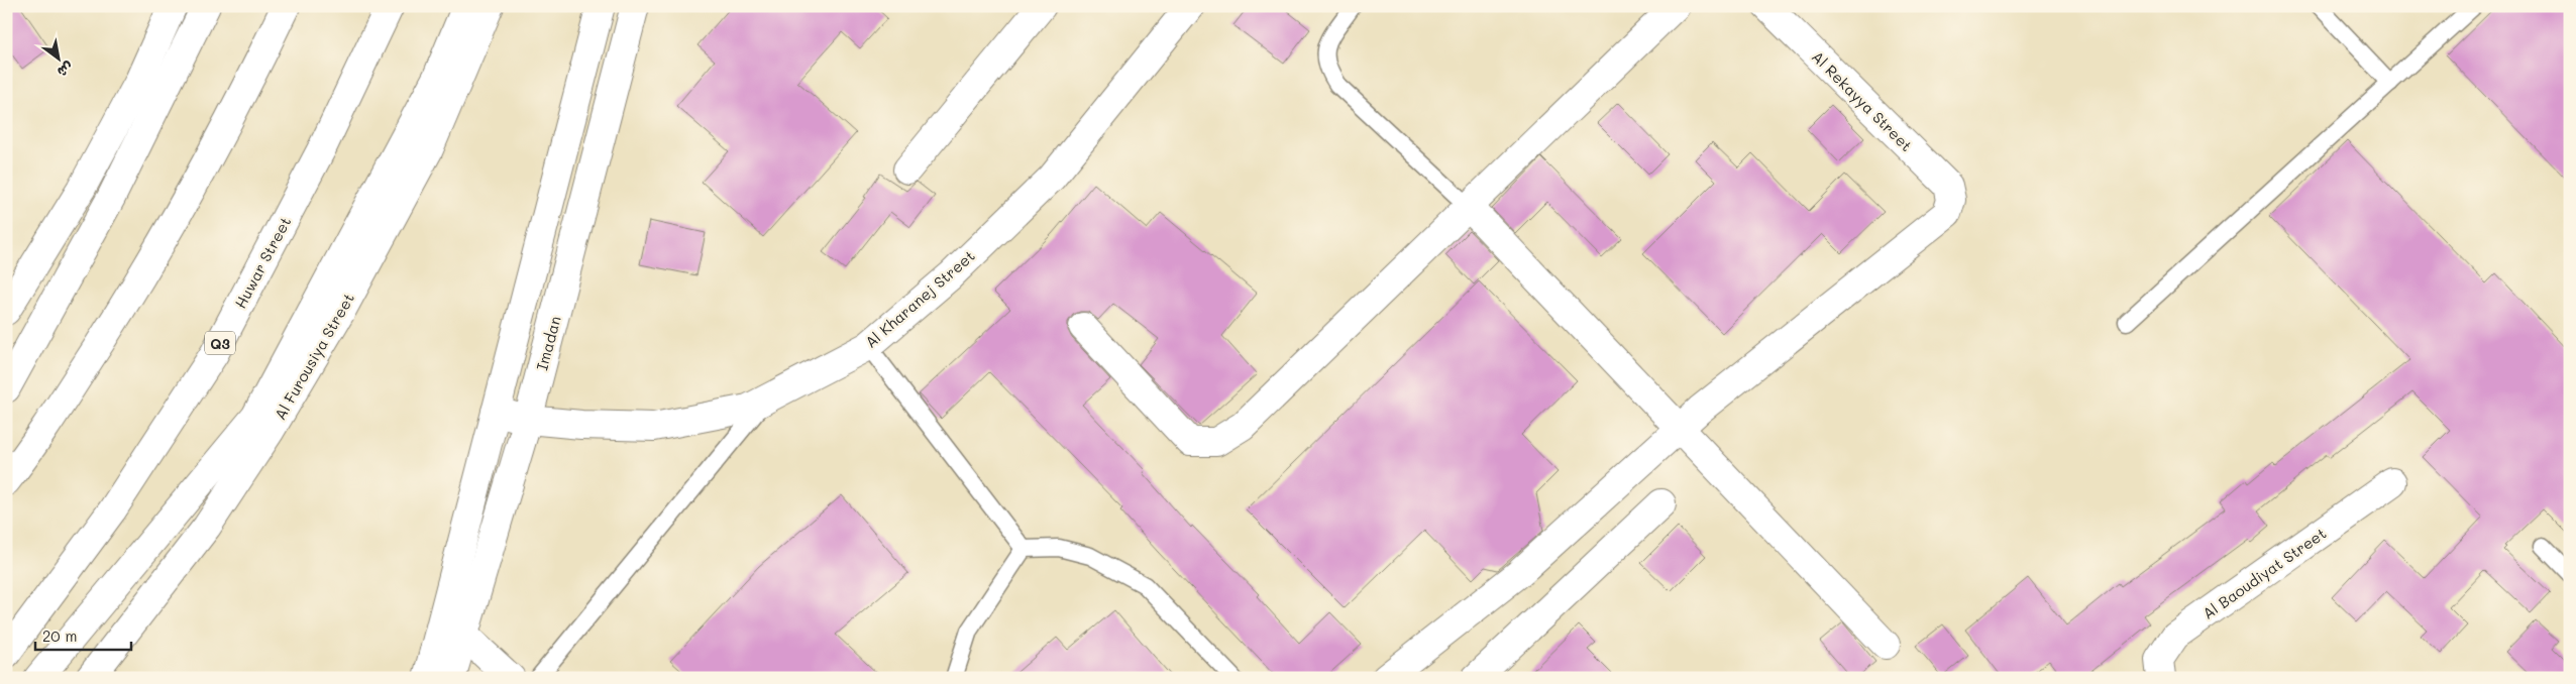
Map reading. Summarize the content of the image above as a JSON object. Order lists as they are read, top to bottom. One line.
{"streets":{"main road":["Al Rekayya Street","Huwar Street","Al Kharanej Street","Q3","Imadan","Al Furousiya Street","Al Baoudiyat Street"]},"crossings":[["Al Kharanej Street","Imadan"]],"scale_bar":"20 m","north":"bottom right"}
